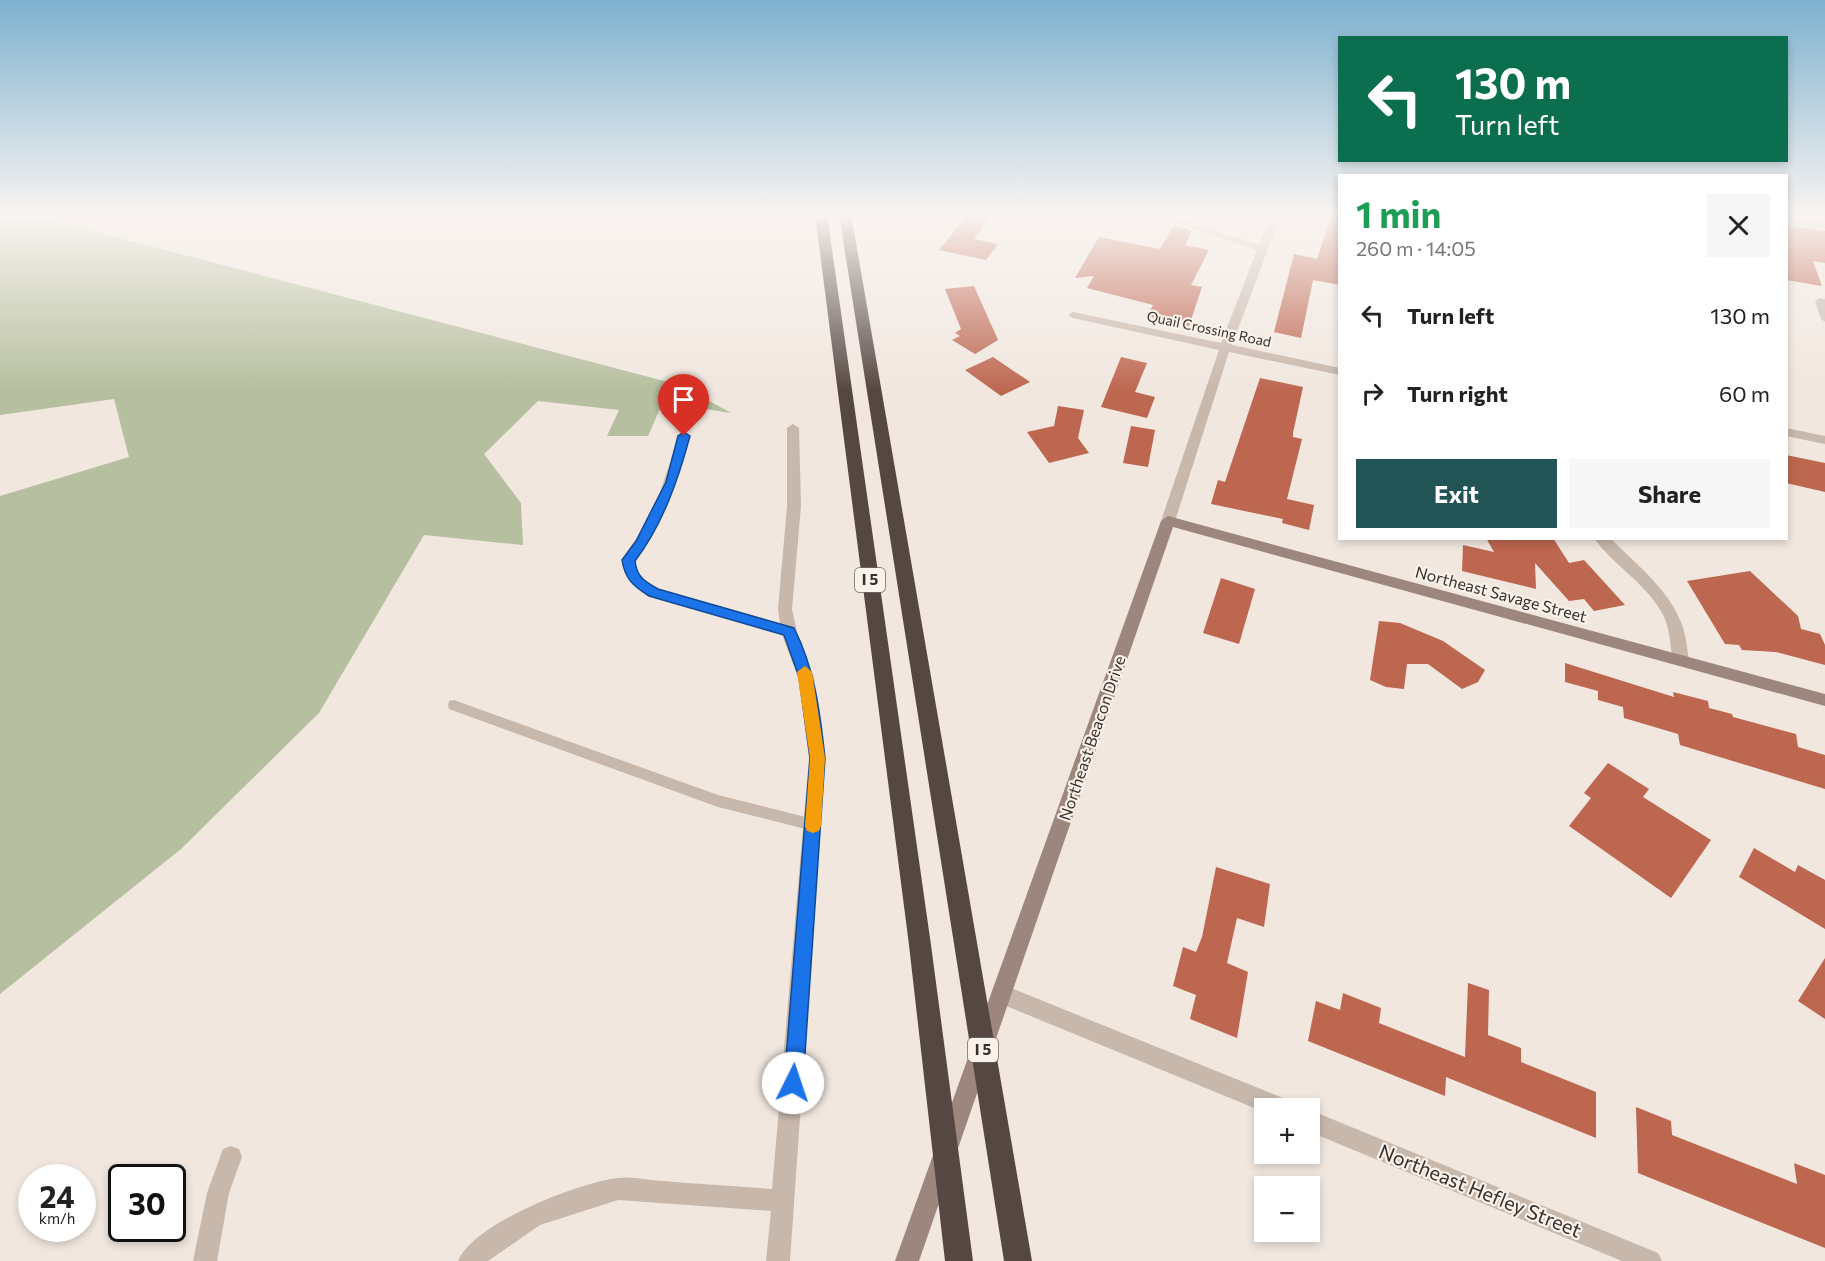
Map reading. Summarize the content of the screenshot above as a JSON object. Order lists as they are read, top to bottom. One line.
{"streets":{"highway":["I 5"],"street":["Quail Crossing Road","Northeast Savage Street","Northeast Beacon Drive","Northeast Hefley Street"]},"crossings":[["Quail Crossing Road","Northeast Beacon Drive"],["Northeast Savage Street","Northeast Beacon Drive"]],"page":{"turn":["130 m","Turn left"],"heading":["1 min","260 m · 14:05"],"list":[{"name":"Turn left","value":"130 m"},{"name":"Turn right","value":"60 m"}],"buttons":["Exit","Share"],"map_buttons":["+","−"],"speed":"24 km/h","limit":"30"}}
